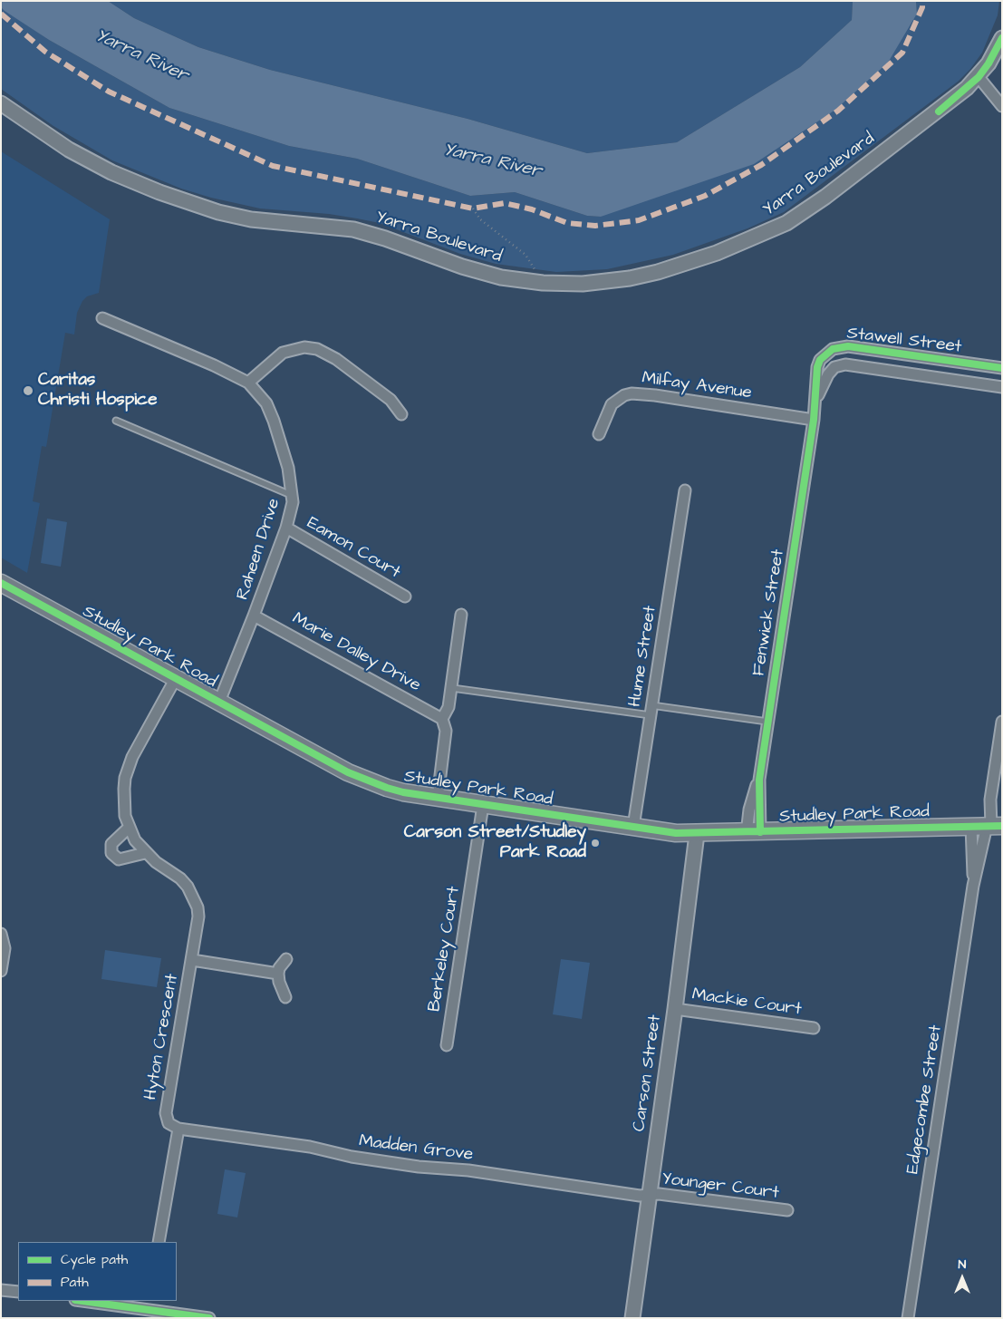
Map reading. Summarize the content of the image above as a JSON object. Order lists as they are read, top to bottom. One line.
{"streets":{"main road":["Yarra Boulevard","Studley Park Road","Carson Street"],"street":["Stawell Street","Milfay Avenue","Eamon Court","Raheen Drive","Fenwick Street","Marie Dalley Drive","Hume Street","Berkeley Court","Mackie Court","Hyton Crescent","Edgecombe Street","Madden Grove","Younger Court"]},"crossings":[["Stawell Street","Fenwick Street"],["Milfay Avenue","Fenwick Street"],["Eamon Court","Raheen Drive"],["Raheen Drive","Studley Park Road"],["Raheen Drive","Marie Dalley Drive"],["Fenwick Street","Studley Park Road"],["Studley Park Road","Hume Street"],["Studley Park Road","Berkeley Court"],["Studley Park Road","Hyton Crescent"],["Studley Park Road","Carson Street"],["Studley Park Road","Edgecombe Street"],["Mackie Court","Carson Street"],["Hyton Crescent","Madden Grove"],["Carson Street","Madden Grove"],["Carson Street","Younger Court"],["Madden Grove","Younger Court"]],"water":["Yarra River"],"places":["Caritas Christi Hospice","Carson Street/Studley Park Road"],"legend":["Cycle path","Path"],"north":"top"}
